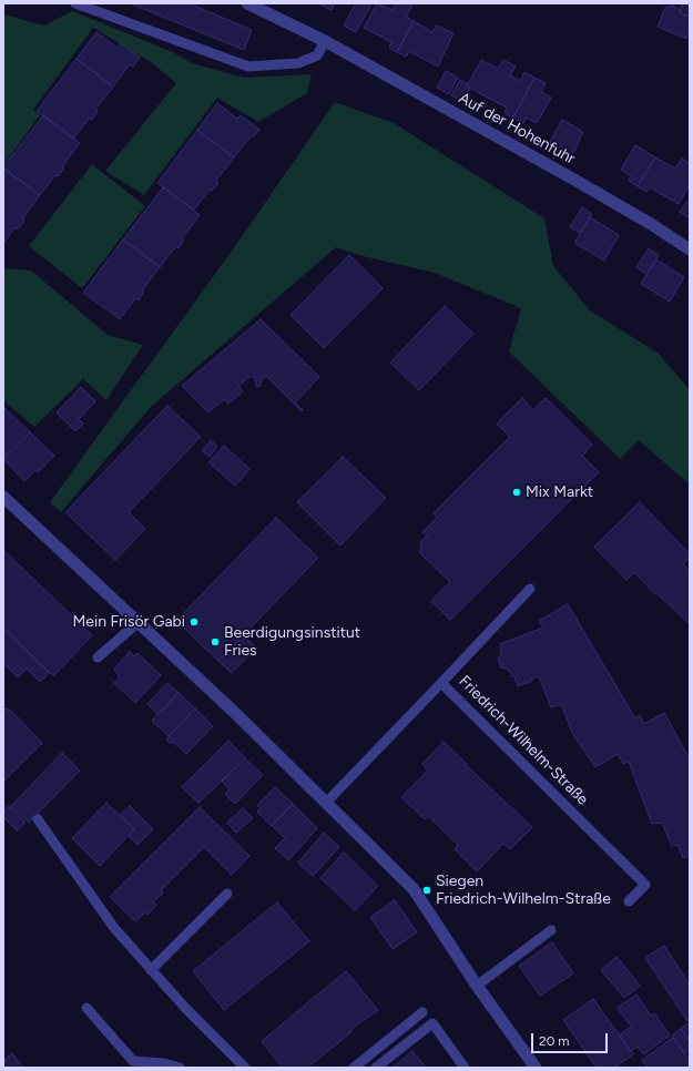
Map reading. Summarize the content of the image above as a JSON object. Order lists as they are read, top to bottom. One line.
{"streets":{"street":["Auf der Hohenfuhr"],"lane":["Friedrich-Wilhelm-Straße"]},"places":["Mix Markt","Mein Frisör Gabi","Beerdigungsinstitut Fries","Siegen Friedrich-Wilhelm-Straße"],"scale_bar":"20 m"}
